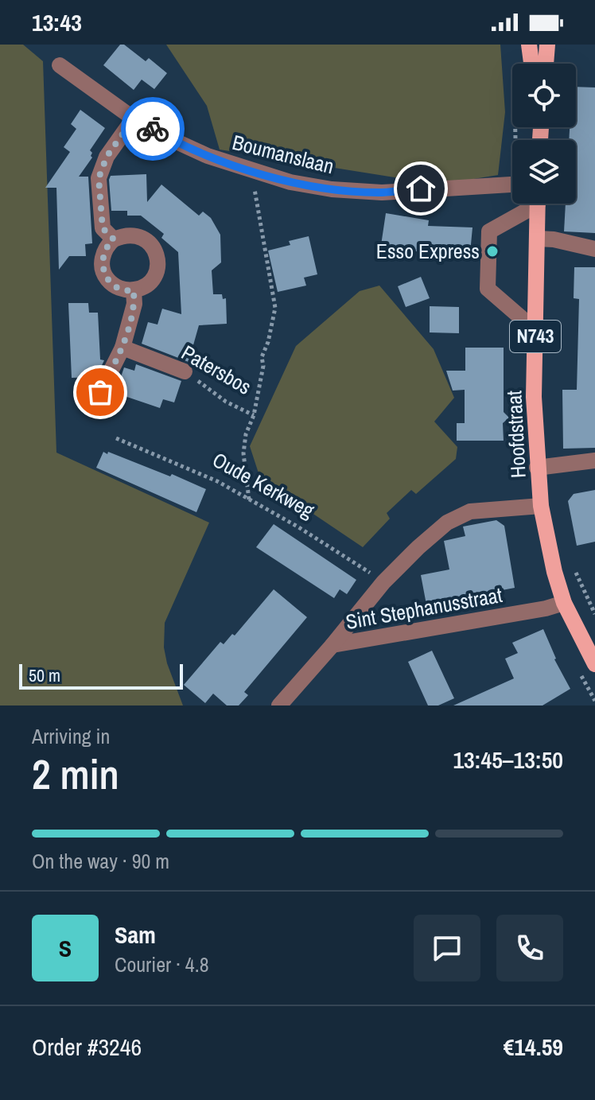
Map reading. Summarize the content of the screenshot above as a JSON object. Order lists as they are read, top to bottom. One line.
{"streets":{"main road":["N743","Hoofdstraat"],"street":["Boumanslaan","Patersbos","Sint Stephanusstraat"],"path":["Oude Kerkweg"]},"crossings":[["Hoofdstraat","Sint Stephanusstraat"]],"places":["Esso Express"],"scale_bar":"50 m","page":{"status":"13:43","scale":"50 m","heading":["2 min","Arriving in","13:45–13:50"],"panel":["Sam","Courier · 4.8","Order #3246","€14.59"],"bar":"On the way · 90 m","round":"S"}}
